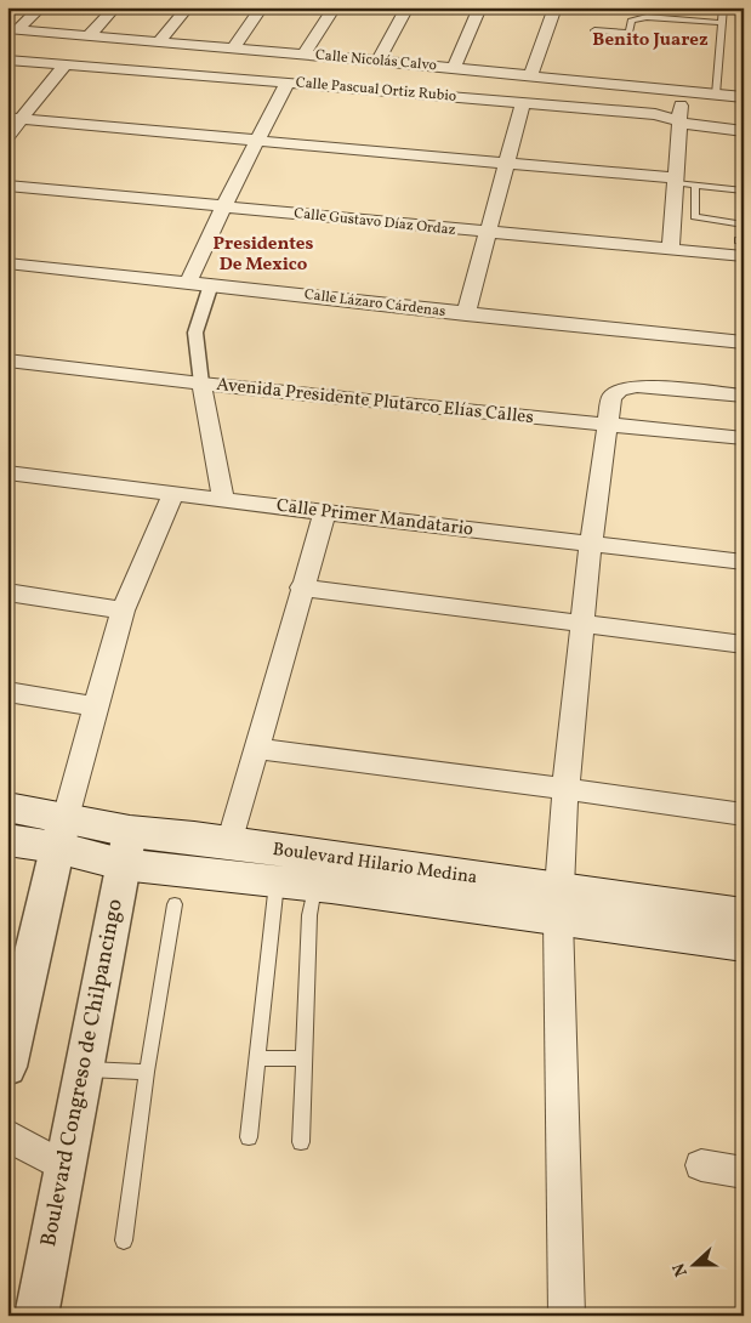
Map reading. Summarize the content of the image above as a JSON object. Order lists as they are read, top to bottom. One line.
{"streets":{"main road":["Boulevard Hilario Medina"],"street":["Calle Nicolás Calvo","Calle Pascual Ortiz Rubio","Calle Gustavo Díaz Ordaz","Calle Lázaro Cárdenas","Avenida Presidente Plutarco Elías Calles","Calle Primer Mandatario","Boulevard Congreso de Chilpancingo"]},"crossings":[["Boulevard Hilario Medina","Boulevard Congreso de Chilpancingo"]],"districts":["Benito Juarez","Presidentes De Mexico"],"north":"left"}
